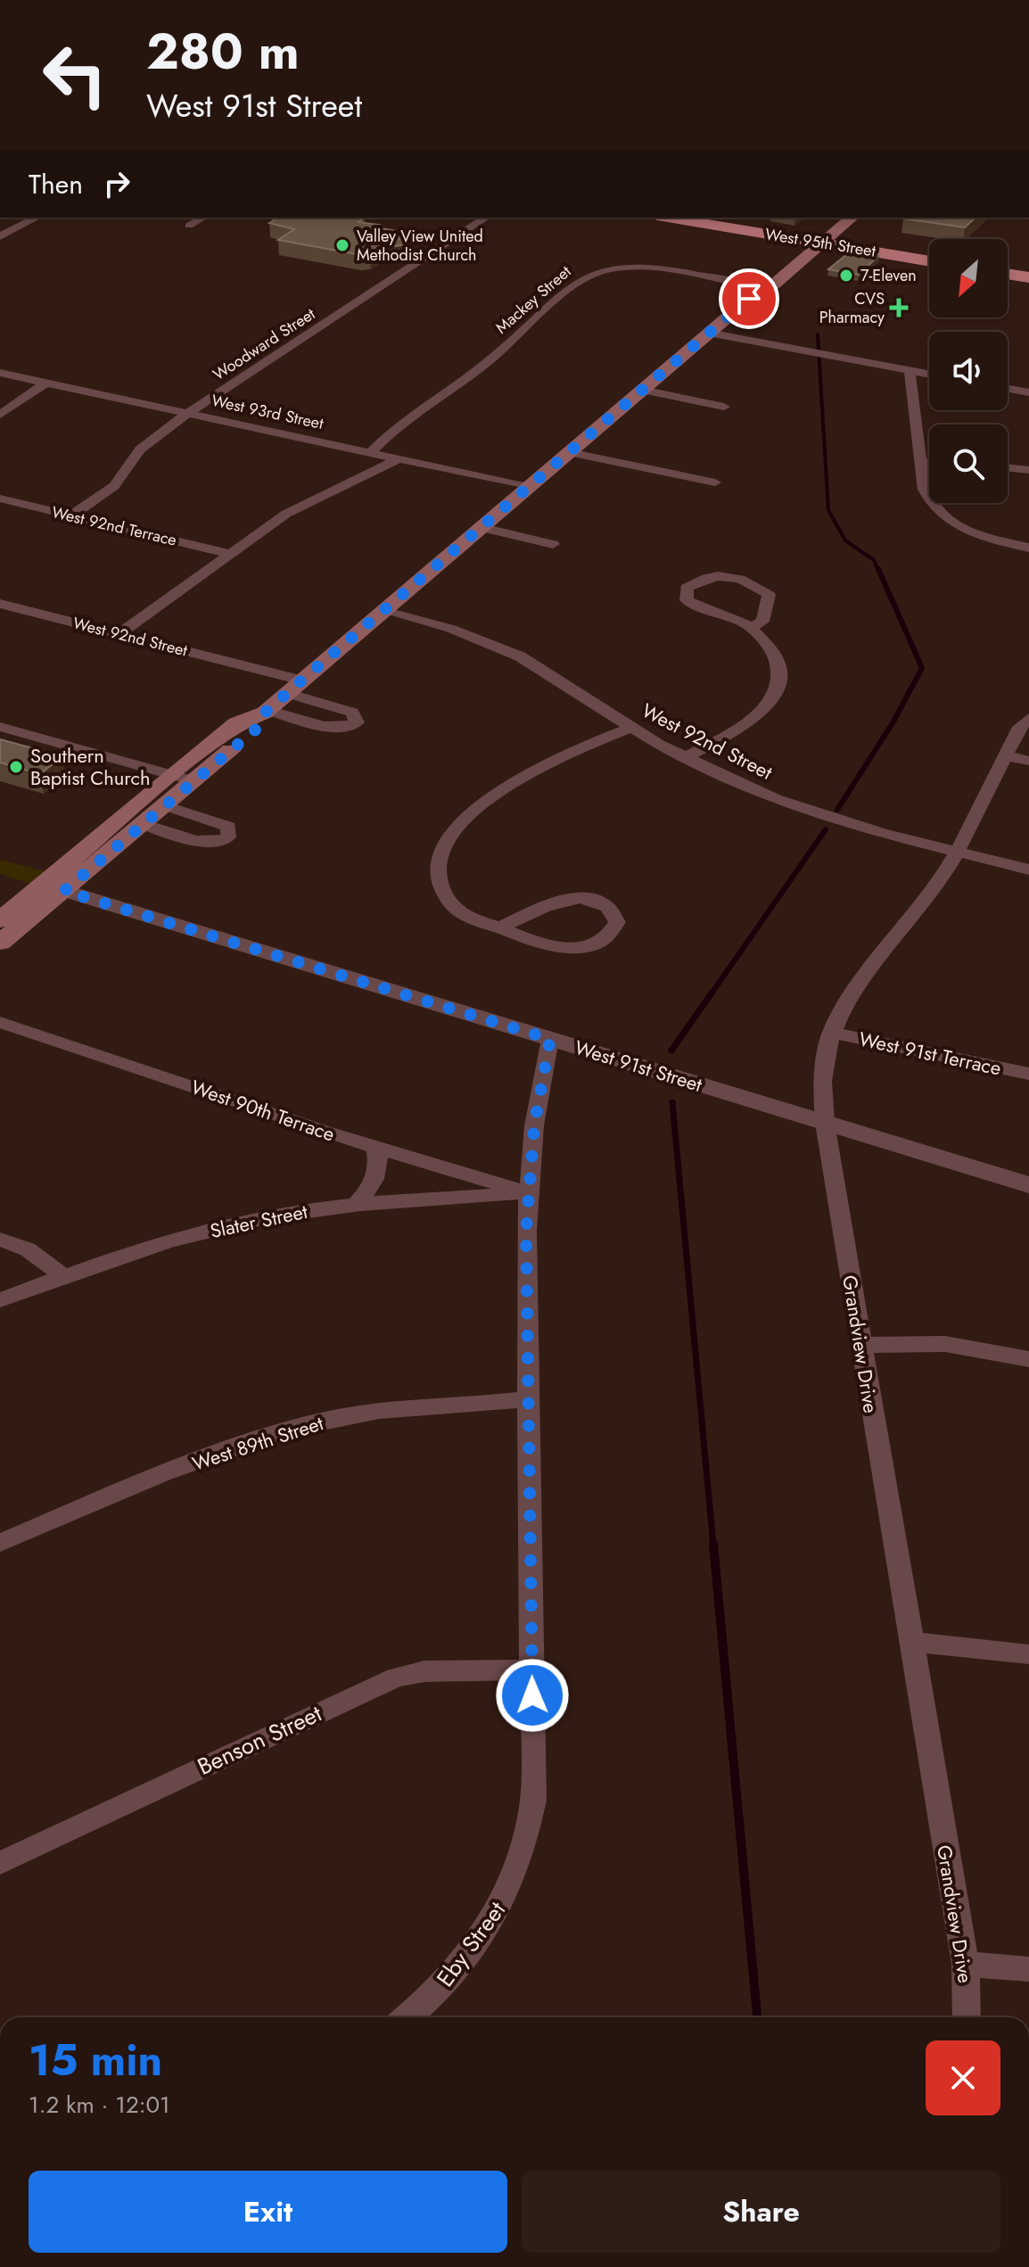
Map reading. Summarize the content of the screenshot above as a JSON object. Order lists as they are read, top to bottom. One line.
{"streets":{"main road":["West 95th Street"],"street":["Mackey Street","Woodward Street","West 93rd Street","West 92nd Terrace","West 92nd Street","West 91st Terrace","West 91st Street","West 90th Terrace","Slater Street","Grandview Drive","West 89th Street","Benson Street","Eby Street"]},"crossings":[["Mackey Street","West 93rd Street"],["Woodward Street","West 93rd Street"],["Woodward Street","West 92nd Terrace"],["West 92nd Street","Grandview Drive"],["West 91st Terrace","Grandview Drive"],["West 91st Street","Grandview Drive"],["West 91st Street","Eby Street"],["West 90th Terrace","Slater Street"],["West 90th Terrace","Eby Street"],["Slater Street","Eby Street"],["West 89th Street","Eby Street"],["Benson Street","Eby Street"]],"places":{"other":["Valley View United Methodist Church","7-Eleven","Southern Baptist Church"],"health":["CVS Pharmacy"]},"north":"bottom left","page":{"turn":["280 m","West 91st Street"],"then":"Then","heading":["15 min","1.2 km · 12:01"],"buttons":["Exit","Share"]}}
